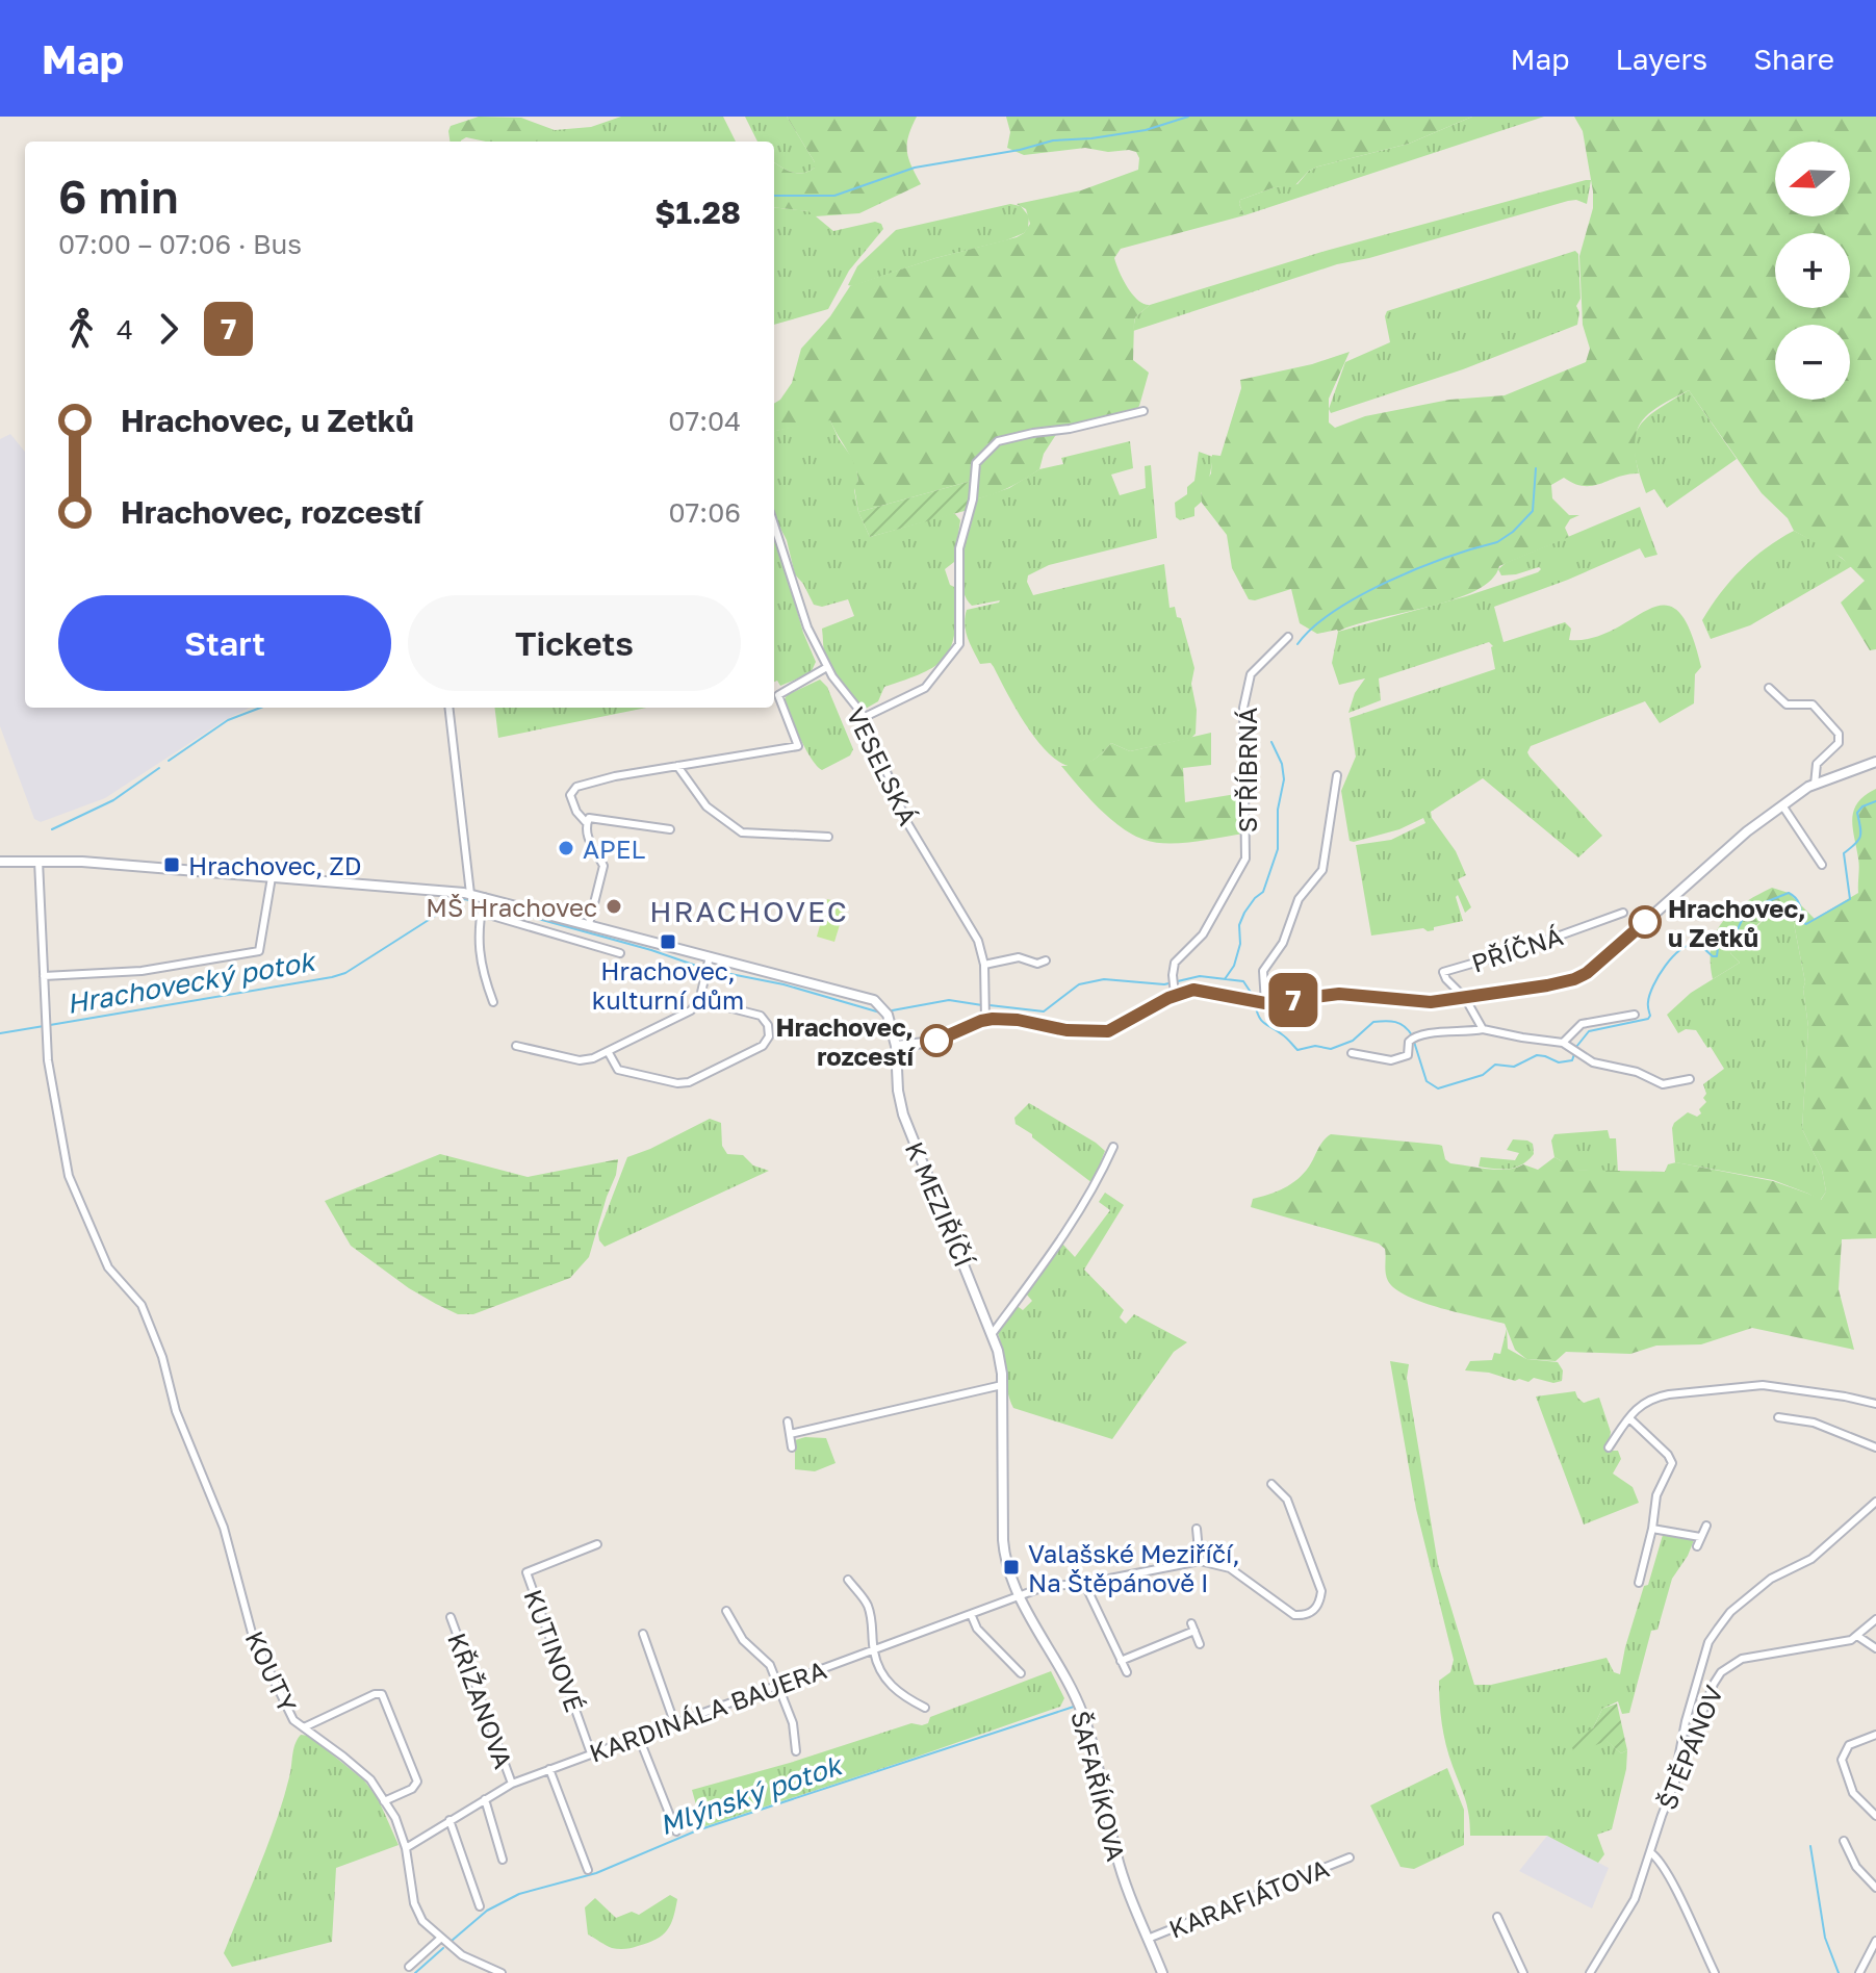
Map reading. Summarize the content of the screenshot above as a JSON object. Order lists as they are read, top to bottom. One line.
{"streets":{"street":["VESELSKÁ","STŘÍBRNÁ","PŘÍČNÁ","K MEZIŘÍČÍ","KUTINOVÉ","KOUTY","KŘIŽANOVA","KARDINÁLA BAUERA","ŠTĚPÁNOV","ŠAFAŘÍKOVA","KARAFIÁTOVA"]},"crossings":[["K MEZIŘÍČÍ","ŠAFAŘÍKOVA"],["KUTINOVÉ","KARDINÁLA BAUERA"],["KOUTY","KARDINÁLA BAUERA"],["KŘIŽANOVA","KARDINÁLA BAUERA"],["KARDINÁLA BAUERA","ŠAFAŘÍKOVA"],["ŠAFAŘÍKOVA","KARAFIÁTOVA"]],"districts":["HRACHOVEC"],"water":["Hrachovecký potok","Mlýnský potok"],"places":{"other":["APEL","MŠ Hrachovec","Hrachovec, u Zetků","Hrachovec, rozcestí"],"transit":["Hrachovec, ZD","Hrachovec, kulturní dům","Valašské Meziříčí, Na Štěpánově I"]},"lines":["bus line 7"],"north":"left","page":{"header":"Map","nav":["Map","Layers","Share"],"on_map":"7","map_buttons":["+","−"],"heading":["6 min","07:00 – 07:06 · Bus","$1.28"],"legs":["4","7"],"list":[{"name":"Hrachovec, u Zetků","value":"07:04"},{"name":"Hrachovec, rozcestí","value":"07:06"}],"buttons":["Start","Tickets"]}}
